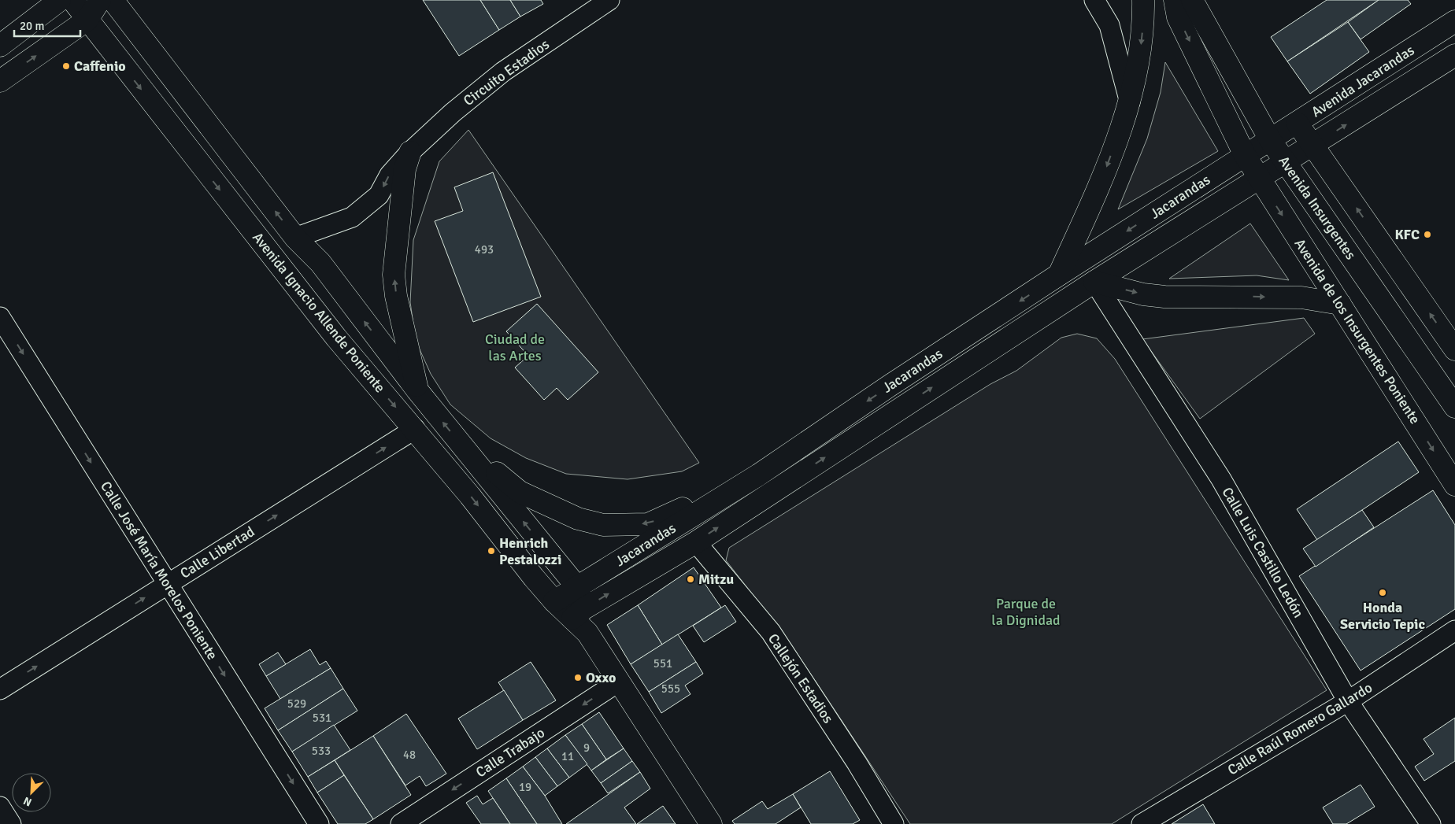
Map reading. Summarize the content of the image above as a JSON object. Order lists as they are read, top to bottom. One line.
{"streets":{"main road":["Circuito Estadios","Avenida Jacarandas","Jacarandas","Avenida Insurgentes","Avenida Ignacio Allende Poniente","Avenida de los Insurgentes Poniente"],"street":["Calle Libertad","Calle Luis Castillo Ledón","Calle José María Morelos Poniente","Callejón Estadios","Calle Raúl Romero Gallardo","Calle Trabajo"]},"crossings":[["Circuito Estadios","Avenida Ignacio Allende Poniente"],["Avenida Jacarandas","Jacarandas"],["Avenida Jacarandas","Avenida Insurgentes"],["Jacarandas","Avenida Insurgentes"],["Jacarandas","Avenida Ignacio Allende Poniente"],["Jacarandas","Avenida de los Insurgentes Poniente"],["Jacarandas","Calle Luis Castillo Ledón"],["Jacarandas","Callejón Estadios"],["Avenida Ignacio Allende Poniente","Calle Libertad"],["Avenida Ignacio Allende Poniente","Calle Trabajo"],["Calle Libertad","Calle José María Morelos Poniente"],["Calle Luis Castillo Ledón","Calle Raúl Romero Gallardo"]],"one_way":["Calle Libertad","Calle José María Morelos Poniente","Calle Trabajo"],"parks":["Ciudad de las Artes","Parque de la Dignidad"],"places":["Caffenio","KFC","Henrich Pestalozzi","Mitzu","Honda Servicio Tepic","Oxxo"],"house_numbers":["493","551","555","529","531","9","533","48","11","19"],"scale_bar":"20 m","north":"bottom left"}
